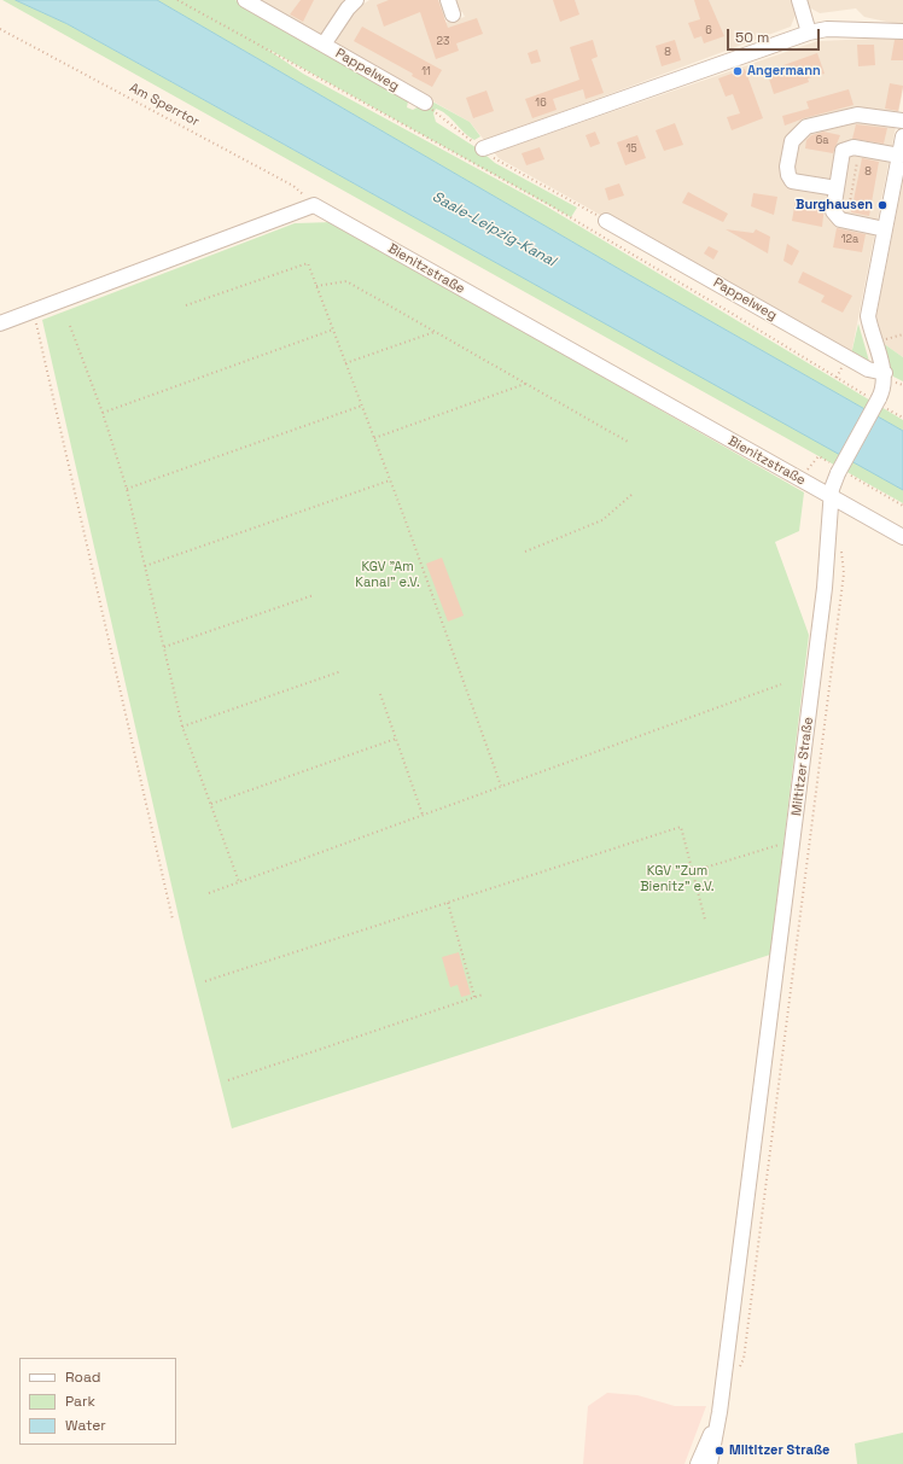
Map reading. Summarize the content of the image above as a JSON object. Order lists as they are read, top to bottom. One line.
{"streets":{"street":["Pappelweg","Bienitzstraße","Miltitzer Straße"],"path":["Am Sperrtor"]},"crossings":[["Pappelweg","Miltitzer Straße"],["Am Sperrtor","Bienitzstraße"],["Bienitzstraße","Miltitzer Straße"]],"water":["Saale-Leipzig-Kanal"],"parks":["KGV \"Am Kanal\" e.V.","KGV \"Zum Bienitz\" e.V."],"places":["Angermann","Burghausen","Miltitzer Straße"],"house_numbers":["6","23","8","11","16","6a","15","8","12a"],"legend":["Road","Park","Water"],"scale_bar":"50 m"}
